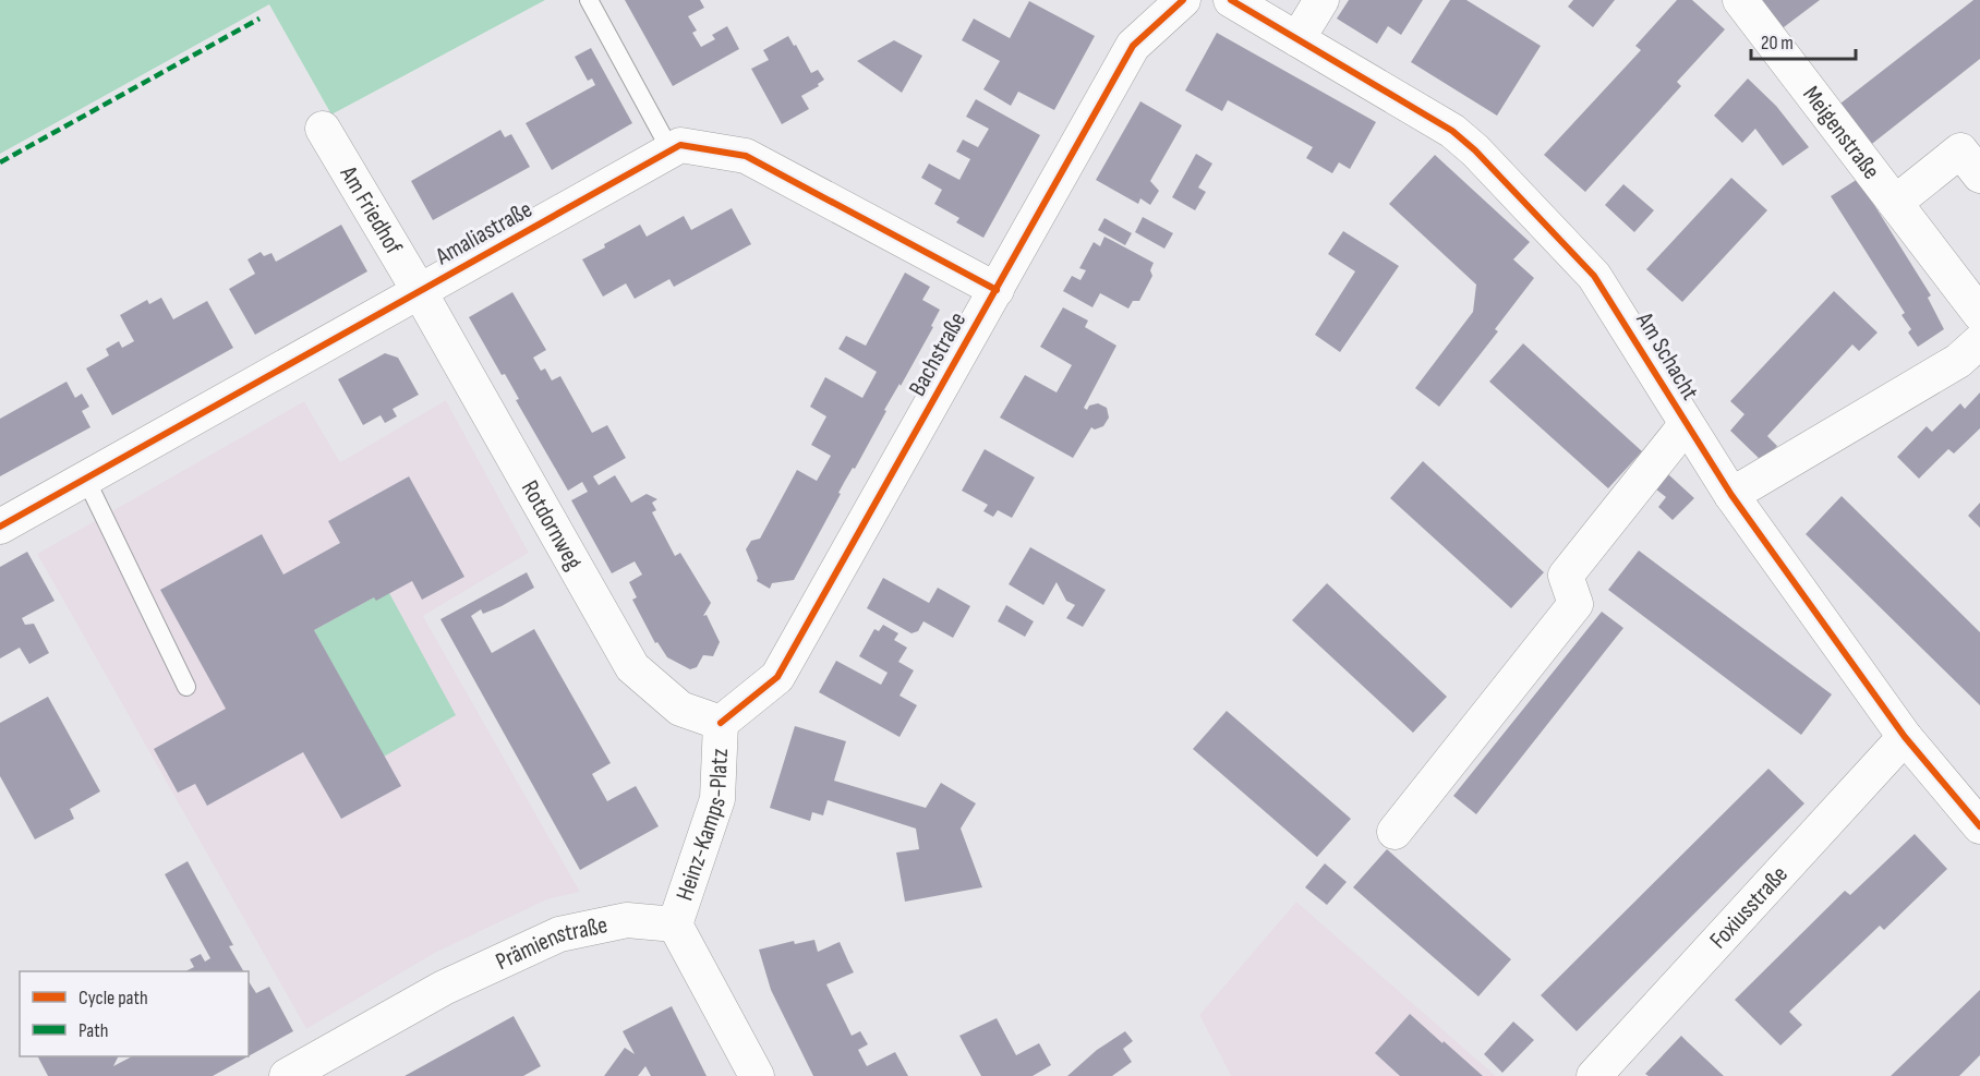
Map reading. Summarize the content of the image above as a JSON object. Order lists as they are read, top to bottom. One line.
{"streets":{"street":["Meigenstraße","Am Friedhof","Amaliastraße","Bachstraße","Am Schacht","Rotdornweg","Heinz-Kamps-Platz","Foxiusstraße","Prämienstraße"]},"crossings":[["Am Friedhof","Amaliastraße"],["Am Friedhof","Rotdornweg"],["Amaliastraße","Bachstraße"],["Amaliastraße","Rotdornweg"],["Bachstraße","Rotdornweg"],["Bachstraße","Heinz-Kamps-Platz"],["Am Schacht","Foxiusstraße"],["Rotdornweg","Heinz-Kamps-Platz"],["Heinz-Kamps-Platz","Prämienstraße"]],"legend":["Cycle path","Path"],"scale_bar":"20 m"}
